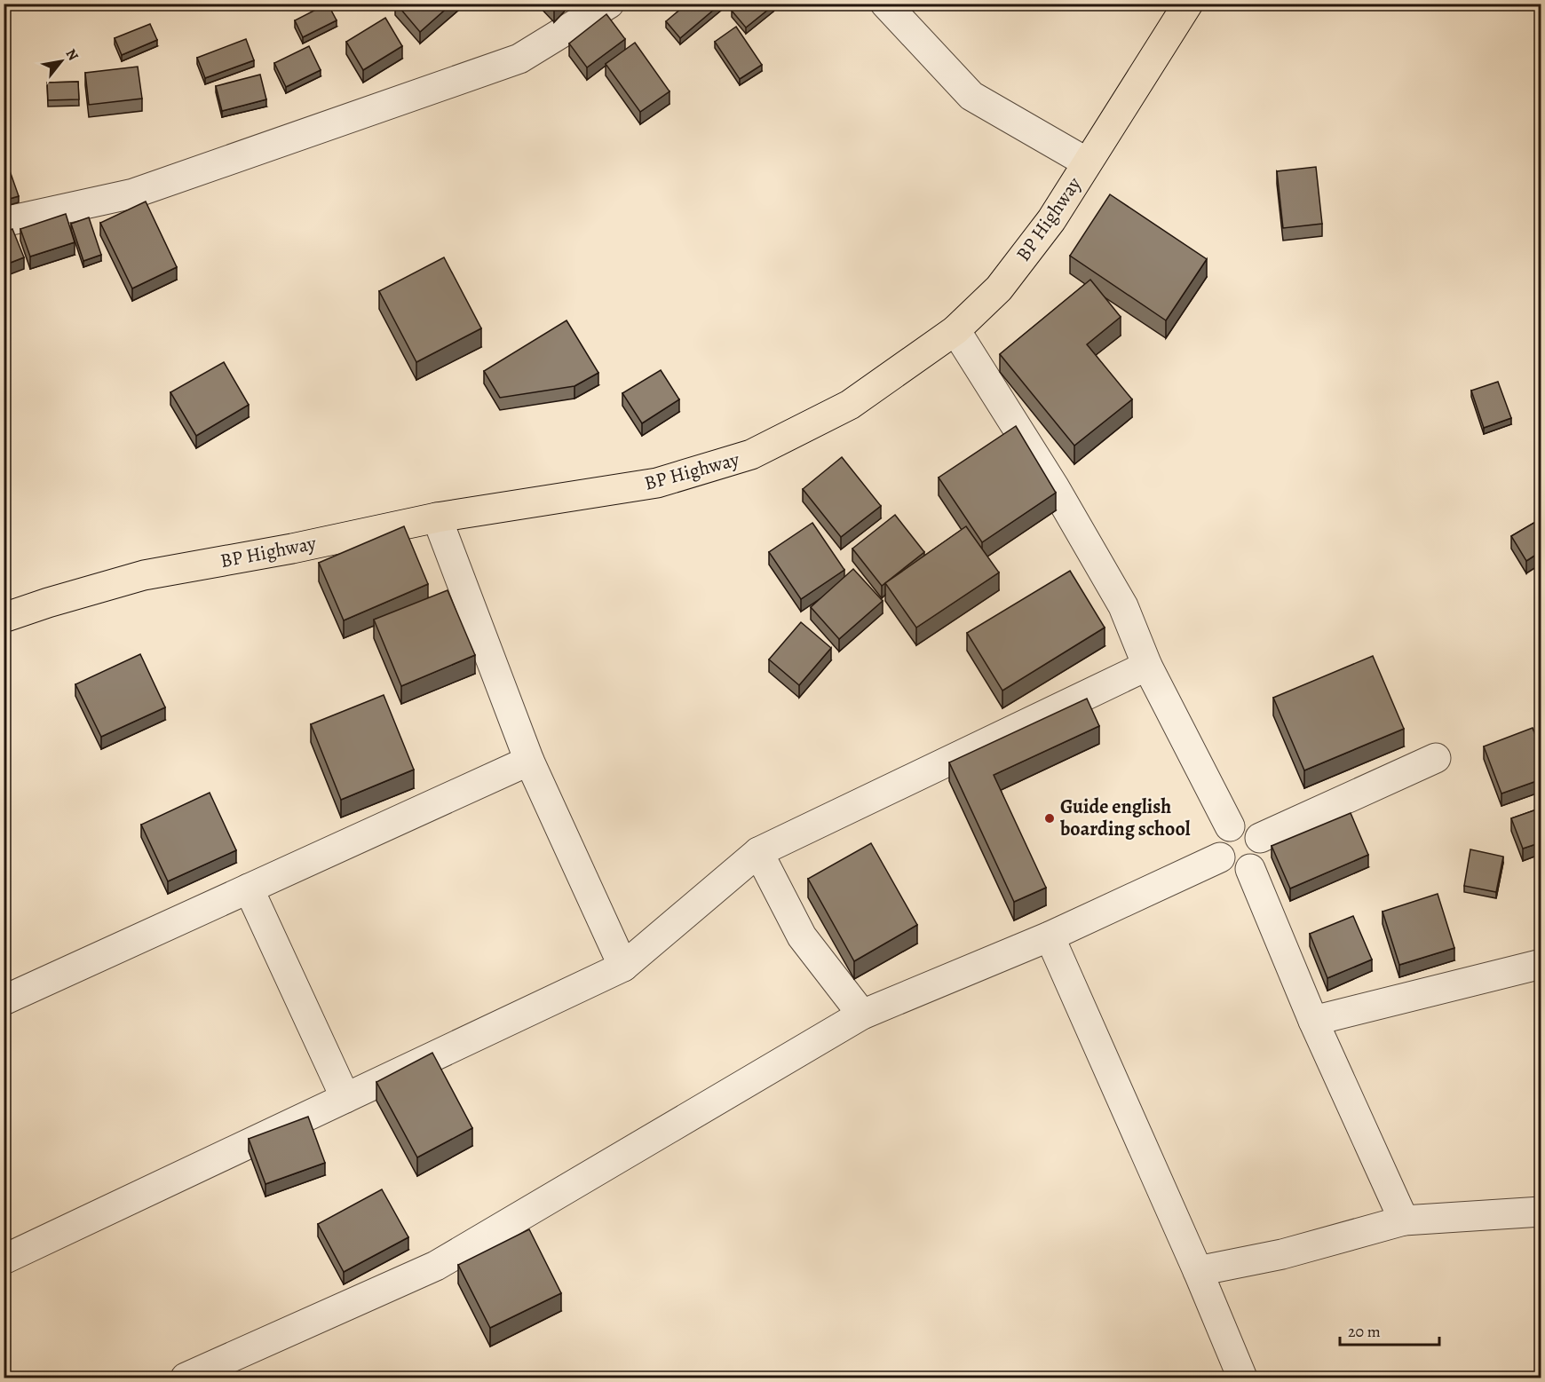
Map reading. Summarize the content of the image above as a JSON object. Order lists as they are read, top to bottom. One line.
{"streets":{"highway":["BP Highway"]},"places":["Guide english boarding school"],"scale_bar":"20 m","north":"top right"}
